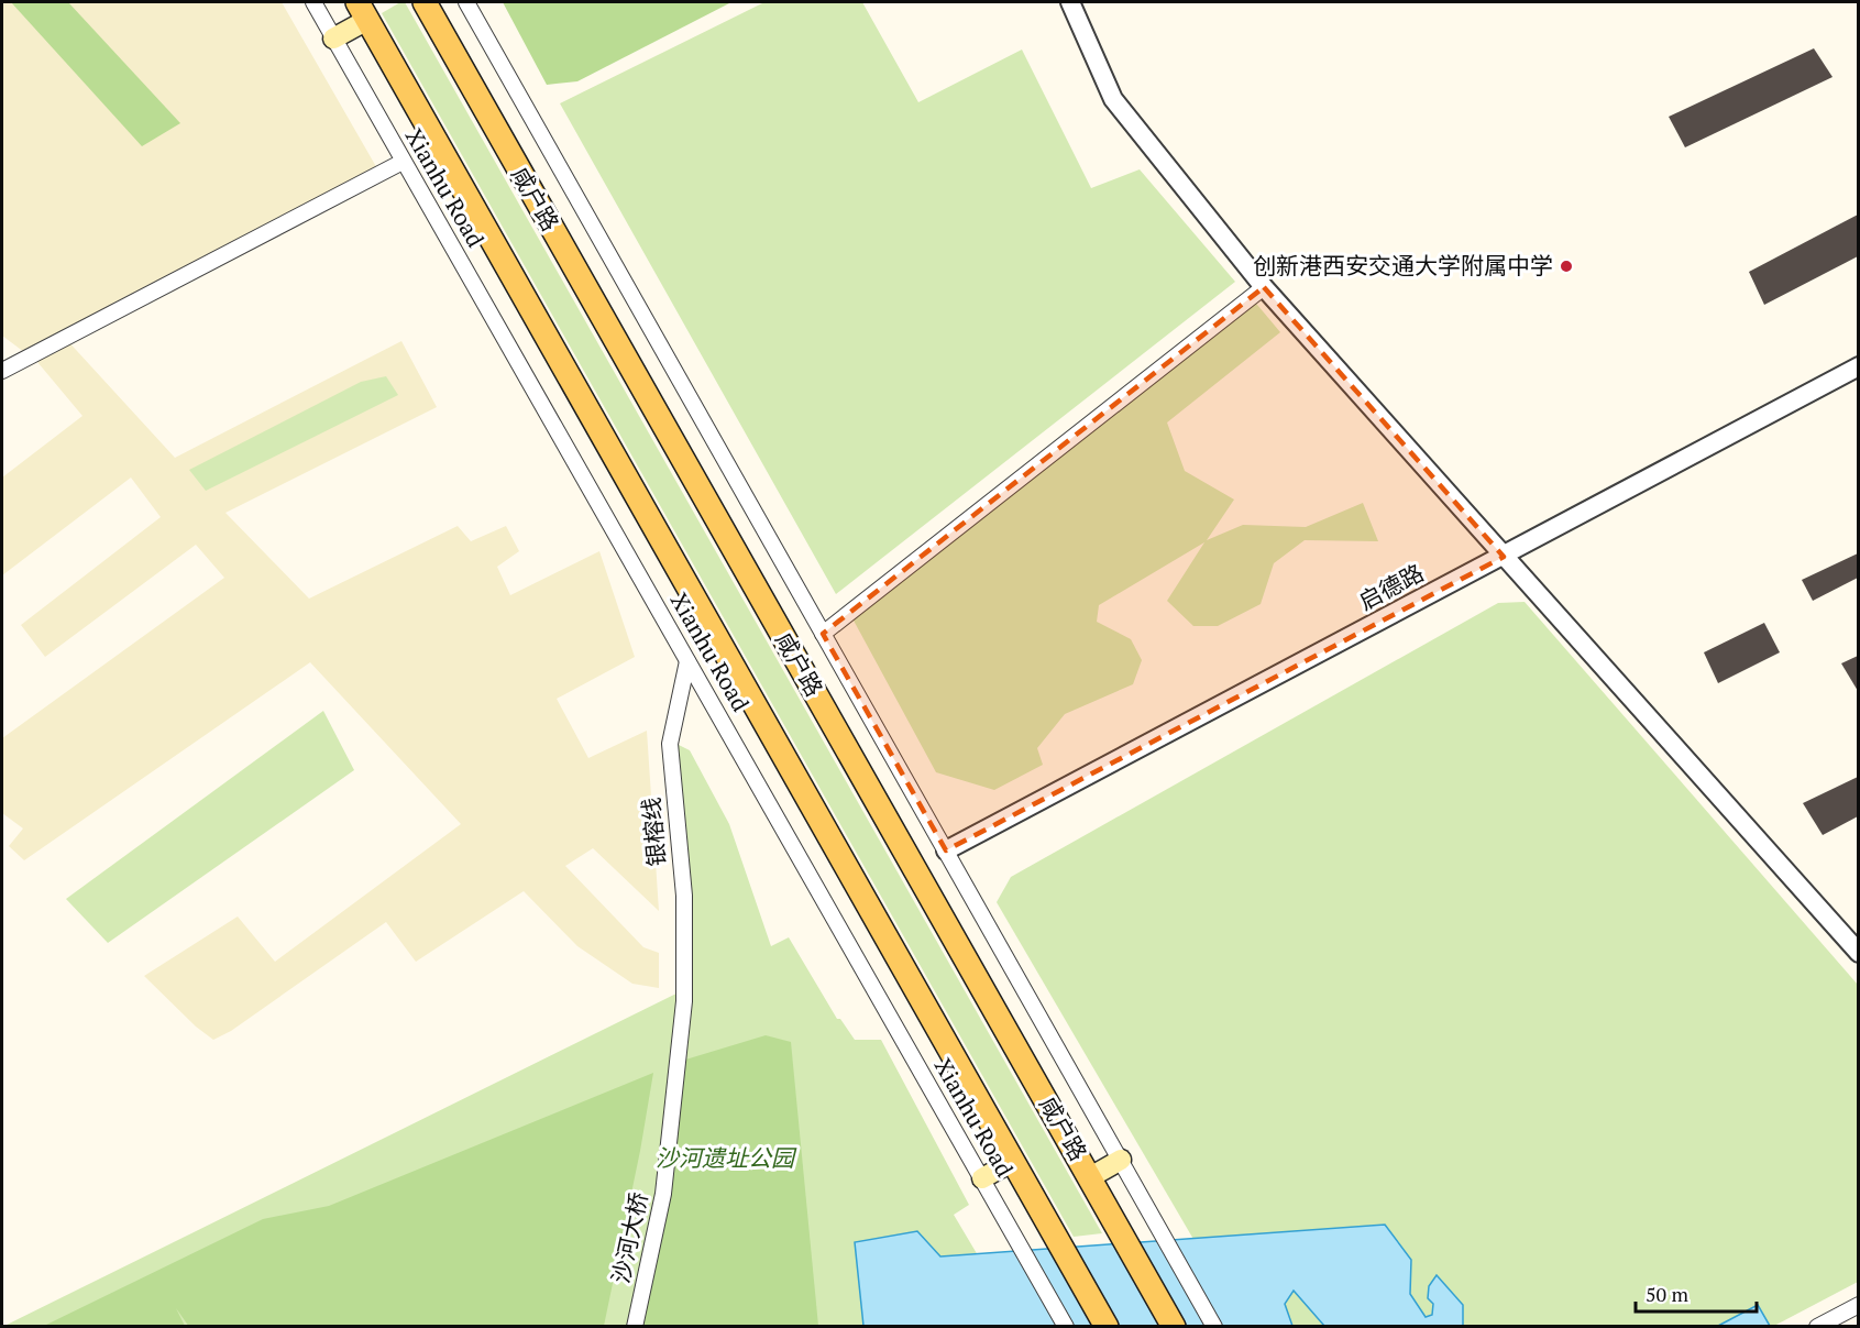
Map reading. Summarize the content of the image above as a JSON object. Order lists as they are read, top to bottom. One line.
{"streets":{"main road":["咸户路"],"street":["Xianhu Road","启德路","银榕线","沙河大桥"]},"crossings":[["Xianhu Road","银榕线"],["银榕线","沙河大桥"]],"parks":["沙河遗址公园"],"places":["创新港西安交通大学附属中学"],"scale_bar":"50 m"}
